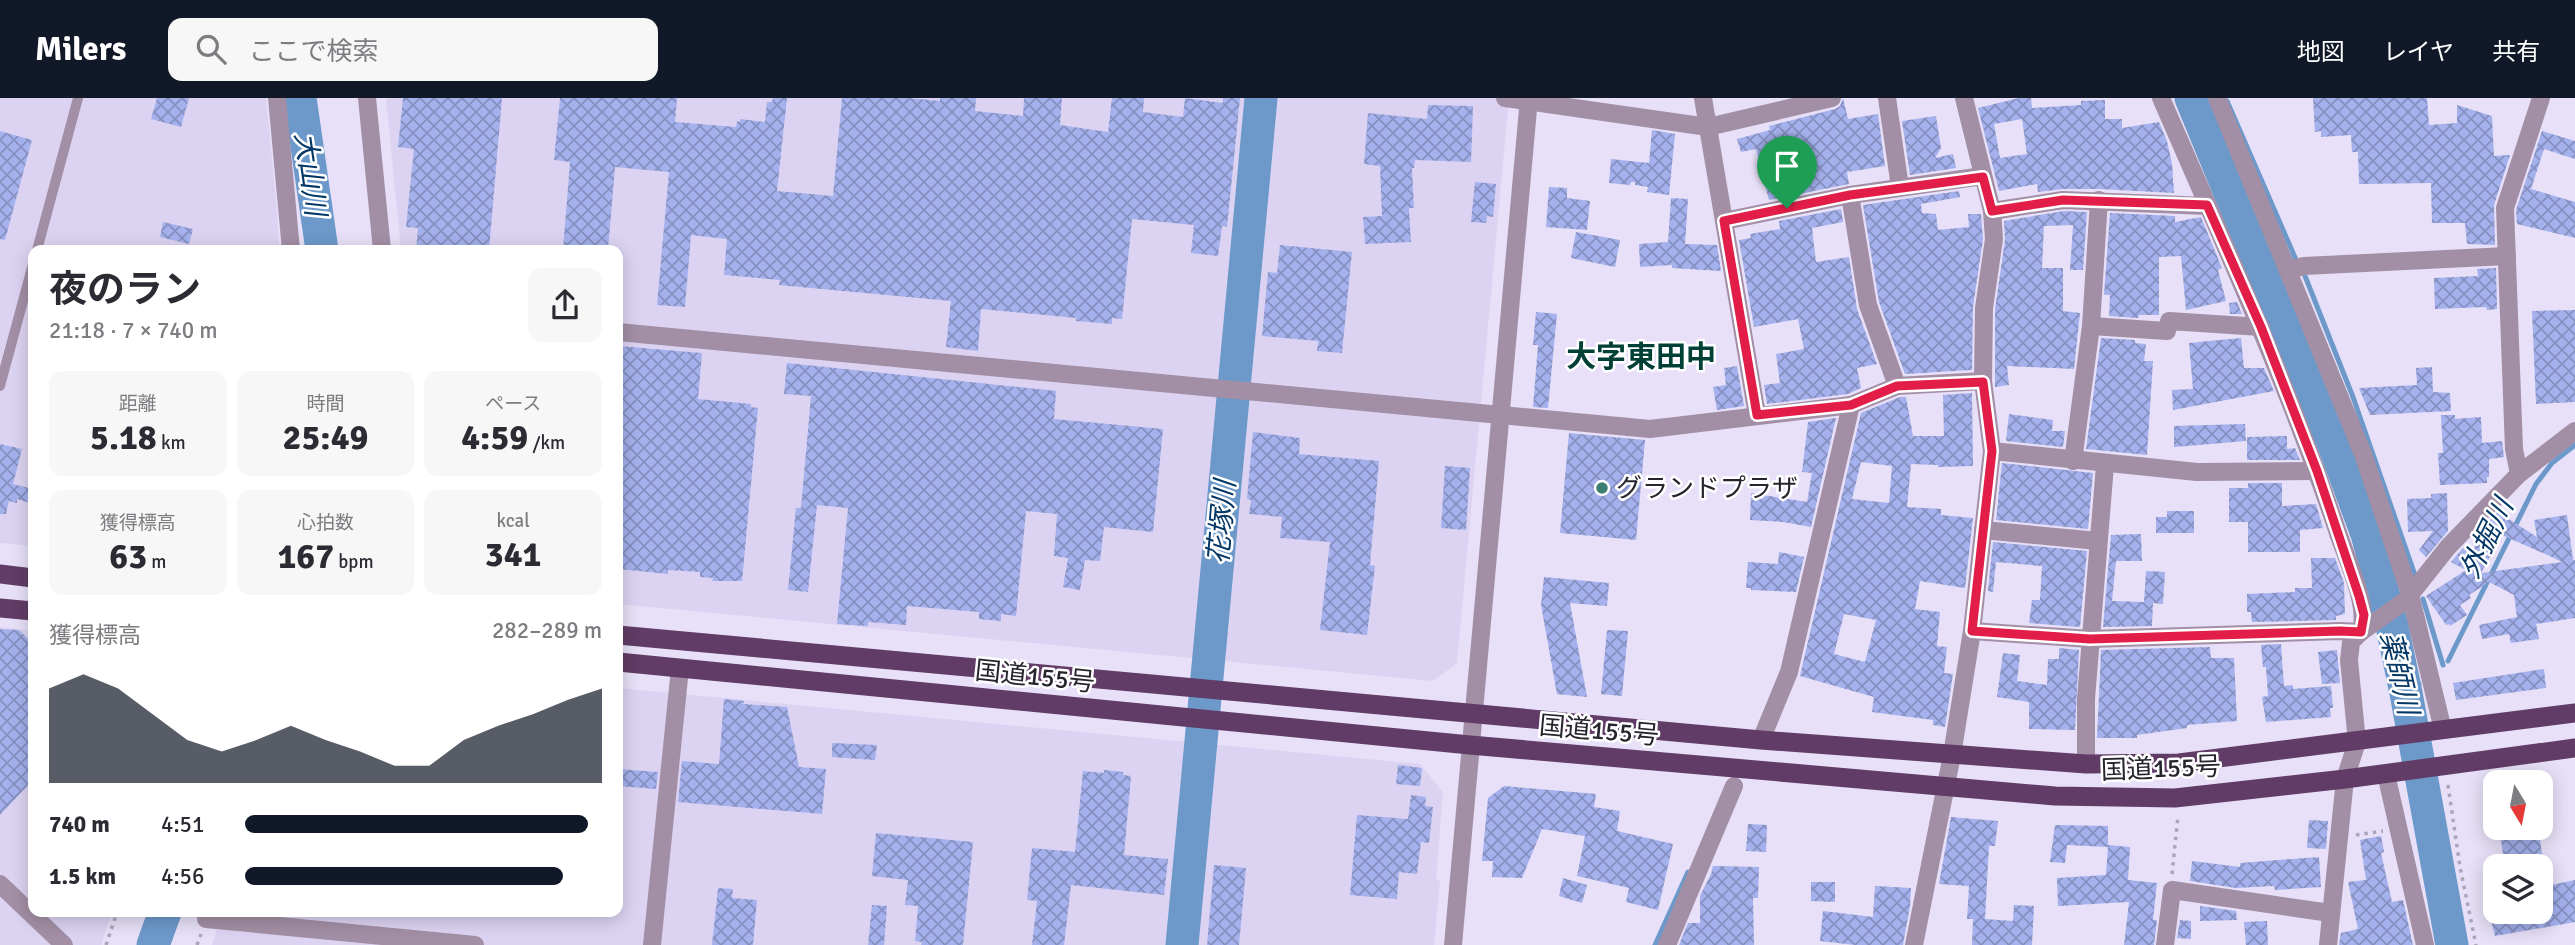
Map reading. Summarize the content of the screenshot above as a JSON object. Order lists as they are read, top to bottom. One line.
{"streets":{"highway":["国道155号"]},"districts":["大字東田中"],"water":["大山川","花塚川","外掘川","薬師川"],"places":["グランドプラザ"],"north":"bottom","page":{"header":"Milers","search":"ここで検索","nav":["地図","レイヤ","共有"],"heading":["夜のラン","21:18 · 7 × 740 m"],"stats":[["距離","5.18 km"],["時間","25:49"],["ペース","4:59 /km"],["獲得標高","63 m"],["心拍数","167 bpm"],["kcal","341"]],"chart":["獲得標高","282–289 m"],"list":[{"name":"740 m","note":"4:51"},{"name":"1.5 km","note":"4:56"}]}}
